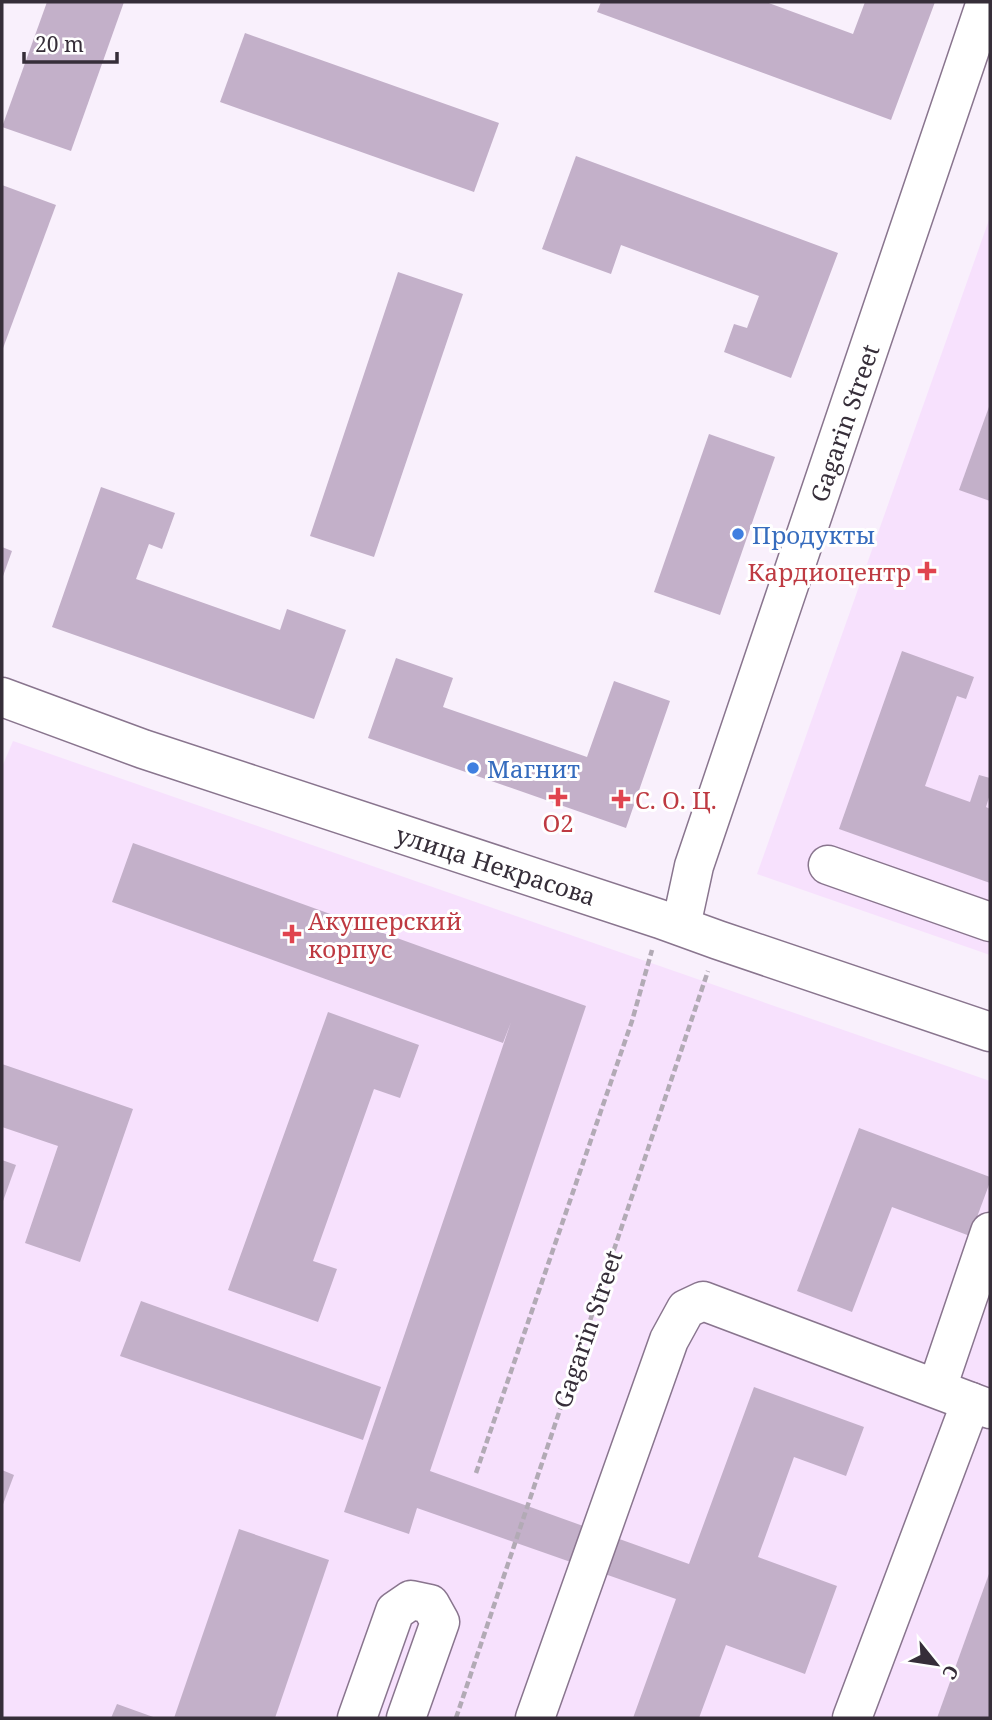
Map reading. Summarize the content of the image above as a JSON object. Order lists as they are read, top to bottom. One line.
{"streets":{"street":["Gagarin Street","улица Некрасова"]},"crossings":[["Gagarin Street","улица Некрасова"]],"places":{"other":["Продукты","Магнит"],"health":["Кардиоцентр","O2","С. О. Ц.","Акушерский корпус"]},"scale_bar":"20 m","north":"bottom right"}
